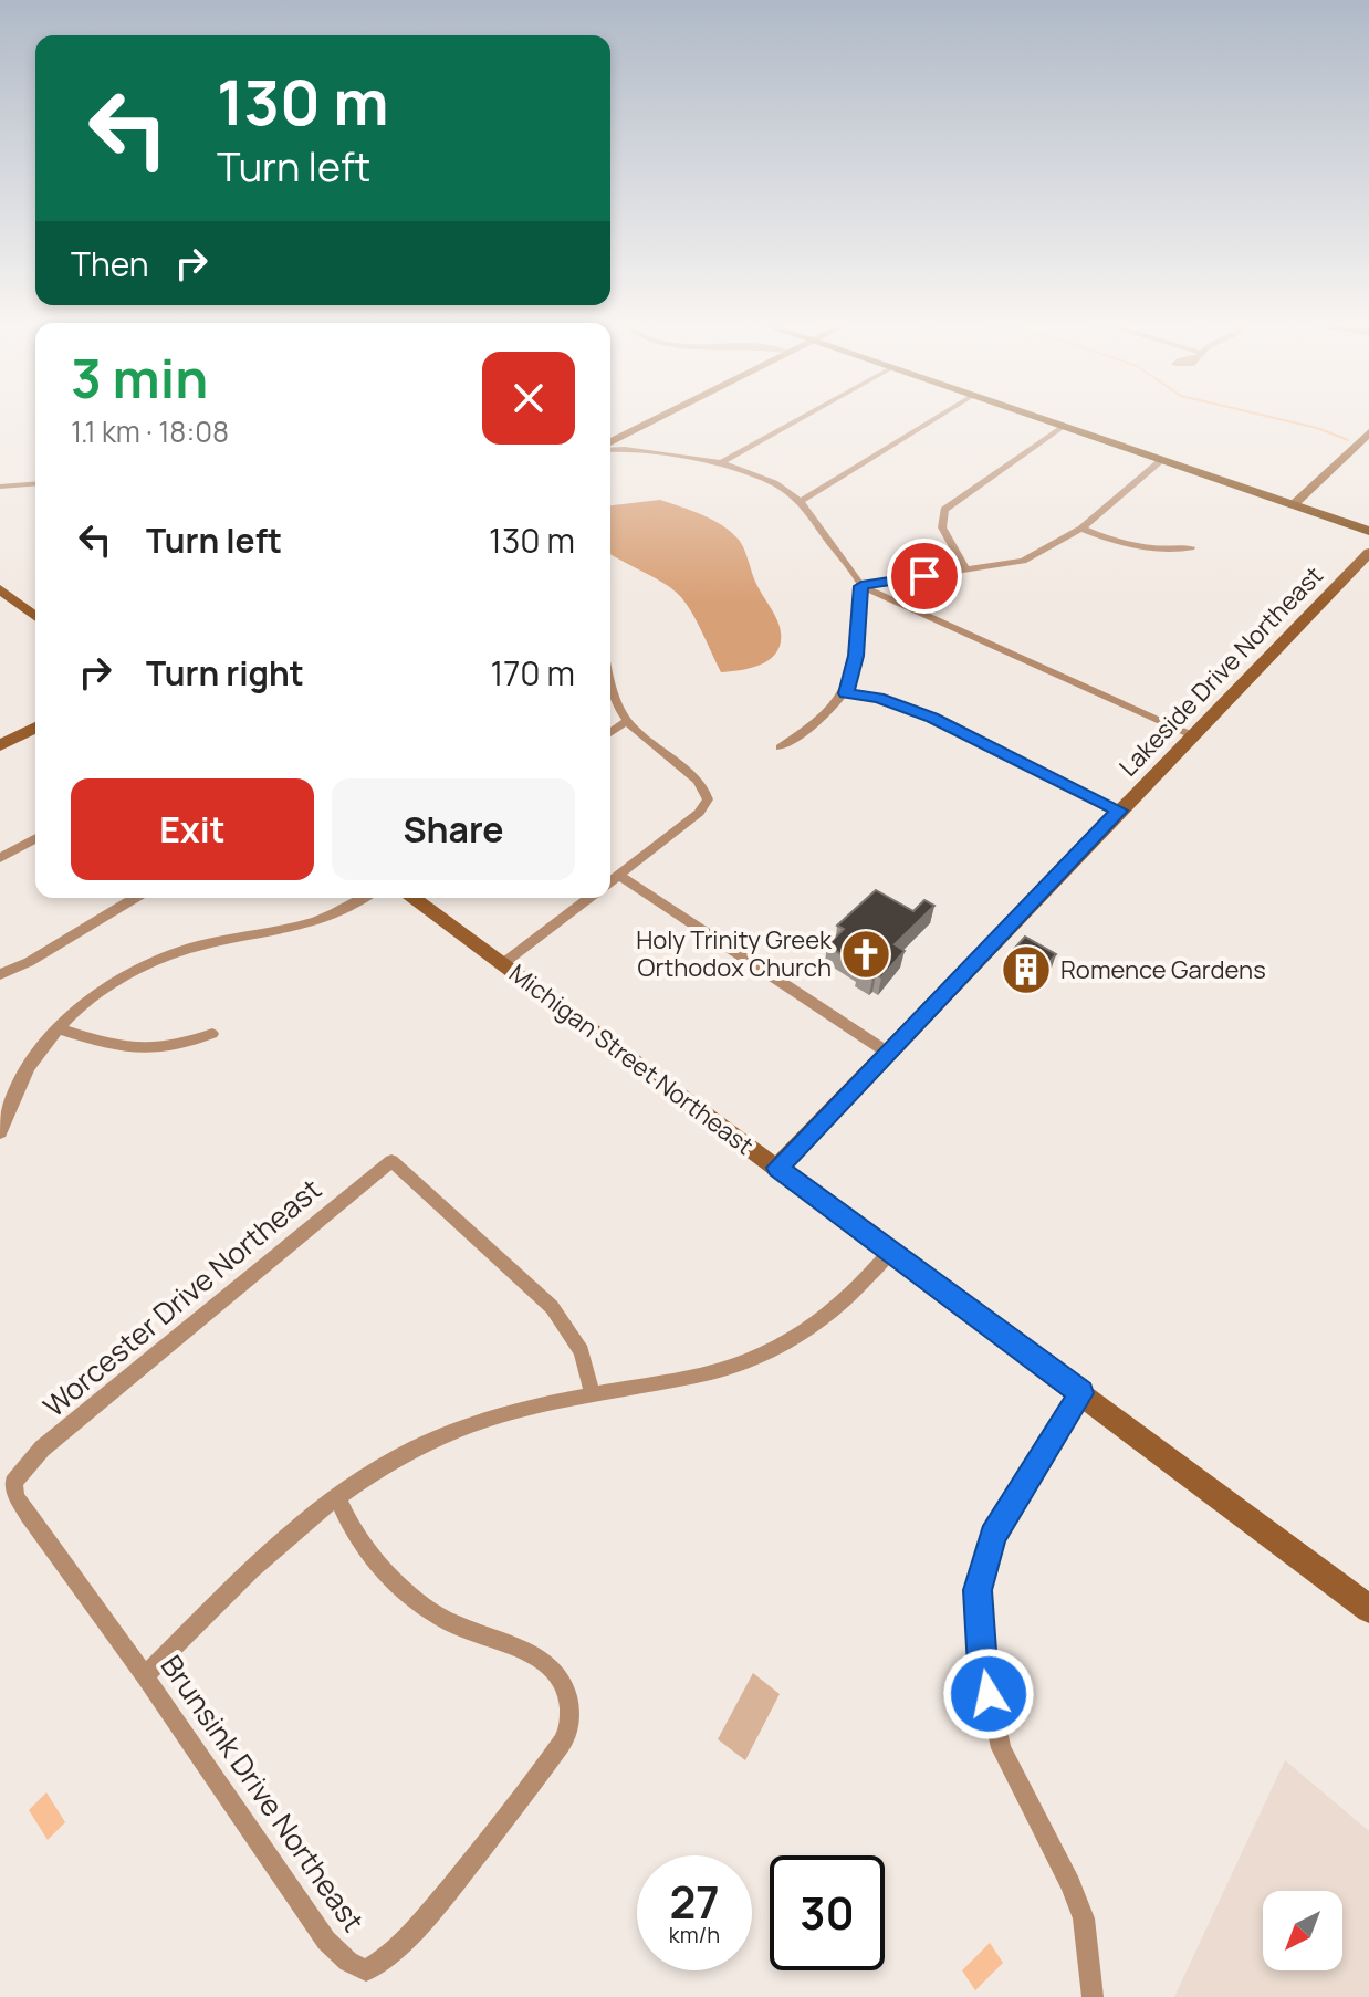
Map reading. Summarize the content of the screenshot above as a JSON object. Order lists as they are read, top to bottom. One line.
{"streets":{"street":["Lakeside Drive Northeast","Michigan Street Northeast","Worcester Drive Northeast","Brunsink Drive Northeast"]},"crossings":[["Lakeside Drive Northeast","Michigan Street Northeast"],["Worcester Drive Northeast","Brunsink Drive Northeast"]],"places":{"church":["Holy Trinity Greek Orthodox Church"],"building":["Romence Gardens"]},"north":"bottom left","page":{"turn":["130 m","Turn left"],"then":"Then","heading":["3 min","1.1 km · 18:08"],"list":[{"name":"Turn left","value":"130 m"},{"name":"Turn right","value":"170 m"}],"buttons":["Exit","Share"],"speed":"27 km/h","limit":"30"}}
